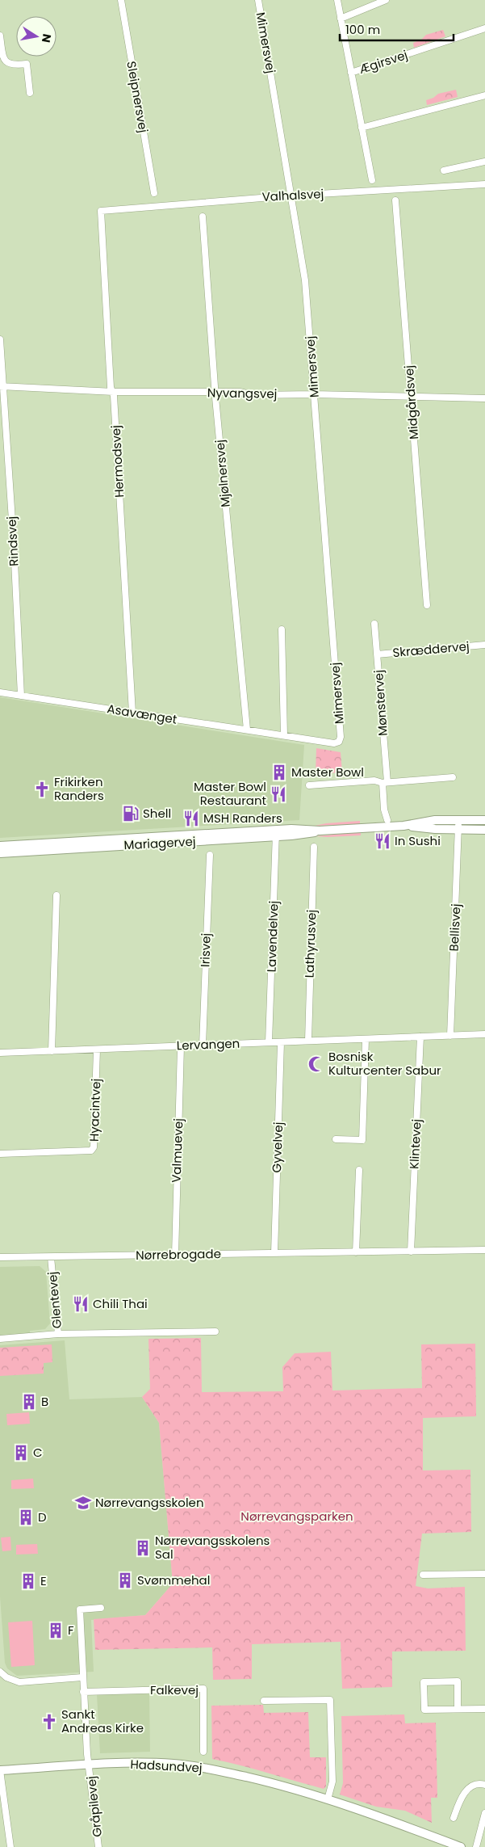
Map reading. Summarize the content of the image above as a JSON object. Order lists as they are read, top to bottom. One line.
{"streets":{"street":["Mimersvej","Ægirsvej","Sleipnersvej","Valhalsvej","Nyvangsvej","Midgårdsvej","Hermodsvej","Mjølnersvej","Rindsvej","Skræddervej","Mønstervej","Asavænget","Mariagervej","Bellisvej","Lavendelvej","Lathyrusvej","Irisvej","Lervangen","Hyacintvej","Klintevej","Gyvelvej","Valmuevej","Nørrebrogade","Glentevej","Falkevej","Hadsundvej","Gråpilevej"]},"crossings":[["Mimersvej","Valhalsvej"],["Mimersvej","Nyvangsvej"],["Mimersvej","Asavænget"],["Valhalsvej","Hermodsvej"],["Nyvangsvej","Midgårdsvej"],["Nyvangsvej","Hermodsvej"],["Nyvangsvej","Mjølnersvej"],["Nyvangsvej","Rindsvej"],["Hermodsvej","Asavænget"],["Mjølnersvej","Asavænget"],["Rindsvej","Asavænget"],["Skræddervej","Mønstervej"],["Mariagervej","Bellisvej"],["Mariagervej","Lavendelvej"],["Bellisvej","Lervangen"],["Lavendelvej","Lervangen"],["Lathyrusvej","Lervangen"],["Irisvej","Lervangen"],["Lervangen","Hyacintvej"],["Lervangen","Klintevej"],["Lervangen","Gyvelvej"],["Lervangen","Valmuevej"],["Klintevej","Nørrebrogade"],["Gyvelvej","Nørrebrogade"],["Valmuevej","Nørrebrogade"],["Nørrebrogade","Glentevej"],["Hadsundvej","Gråpilevej"]],"parks":["Nørrevangsparken"],"places":{"building":["Master Bowl","B","C","D","Nørrevangsskolens Sal","Svømmehal","E","F"],"church":["Frikirken Randers","Sankt Andreas Kirke"],"restaurant":["Master Bowl Restaurant","MSH Randers","In Sushi","Chili Thai"],"fuel station":["Shell"],"mosque":["Bosnisk Kulturcenter Sabur"],"school or university":["Nørrevangsskolen"]},"scale_bar":"100 m","north":"right"}
